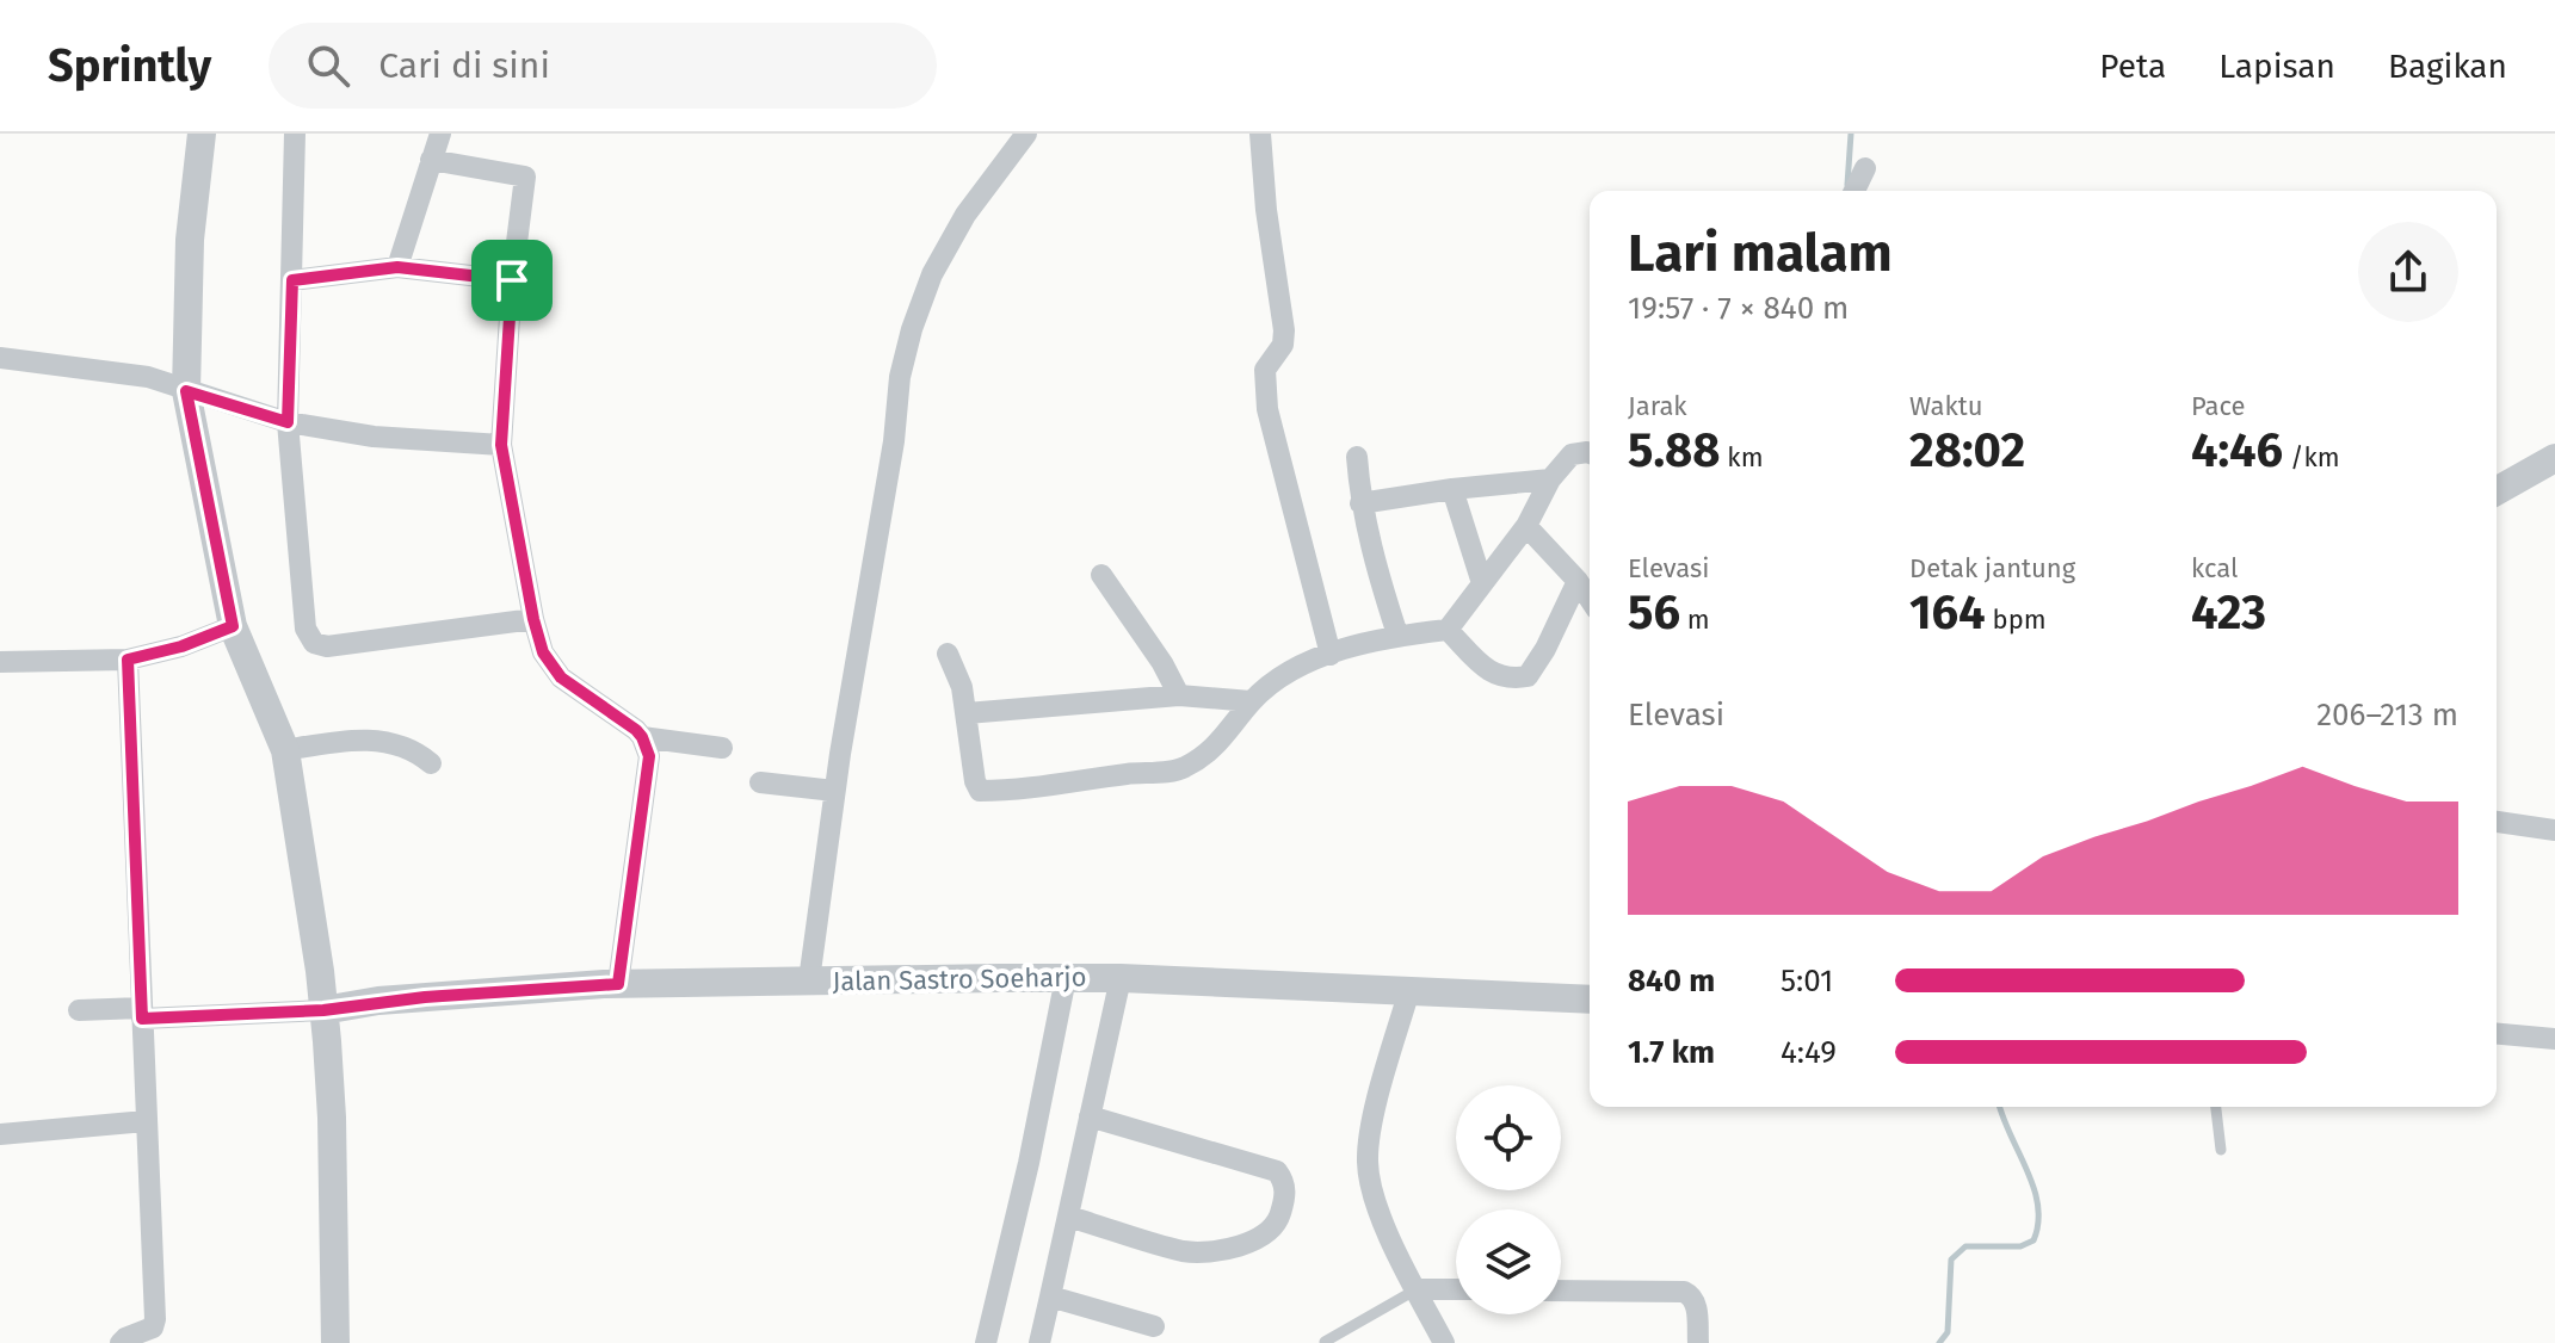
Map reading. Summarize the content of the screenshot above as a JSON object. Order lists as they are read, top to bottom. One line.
{"streets":{"street":["Jalan Sastro Soeharjo"]},"page":{"header":"Sprintly","search":"Cari di sini","nav":["Peta","Lapisan","Bagikan"],"heading":["Lari malam","19:57 · 7 × 840 m"],"stats":[["Jarak","5.88 km"],["Waktu","28:02"],["Pace","4:46 /km"],["Elevasi","56 m"],["Detak jantung","164 bpm"],["kcal","423"]],"chart":["Elevasi","206–213 m"],"list":[{"name":"840 m","note":"5:01"},{"name":"1.7 km","note":"4:49"}]}}
